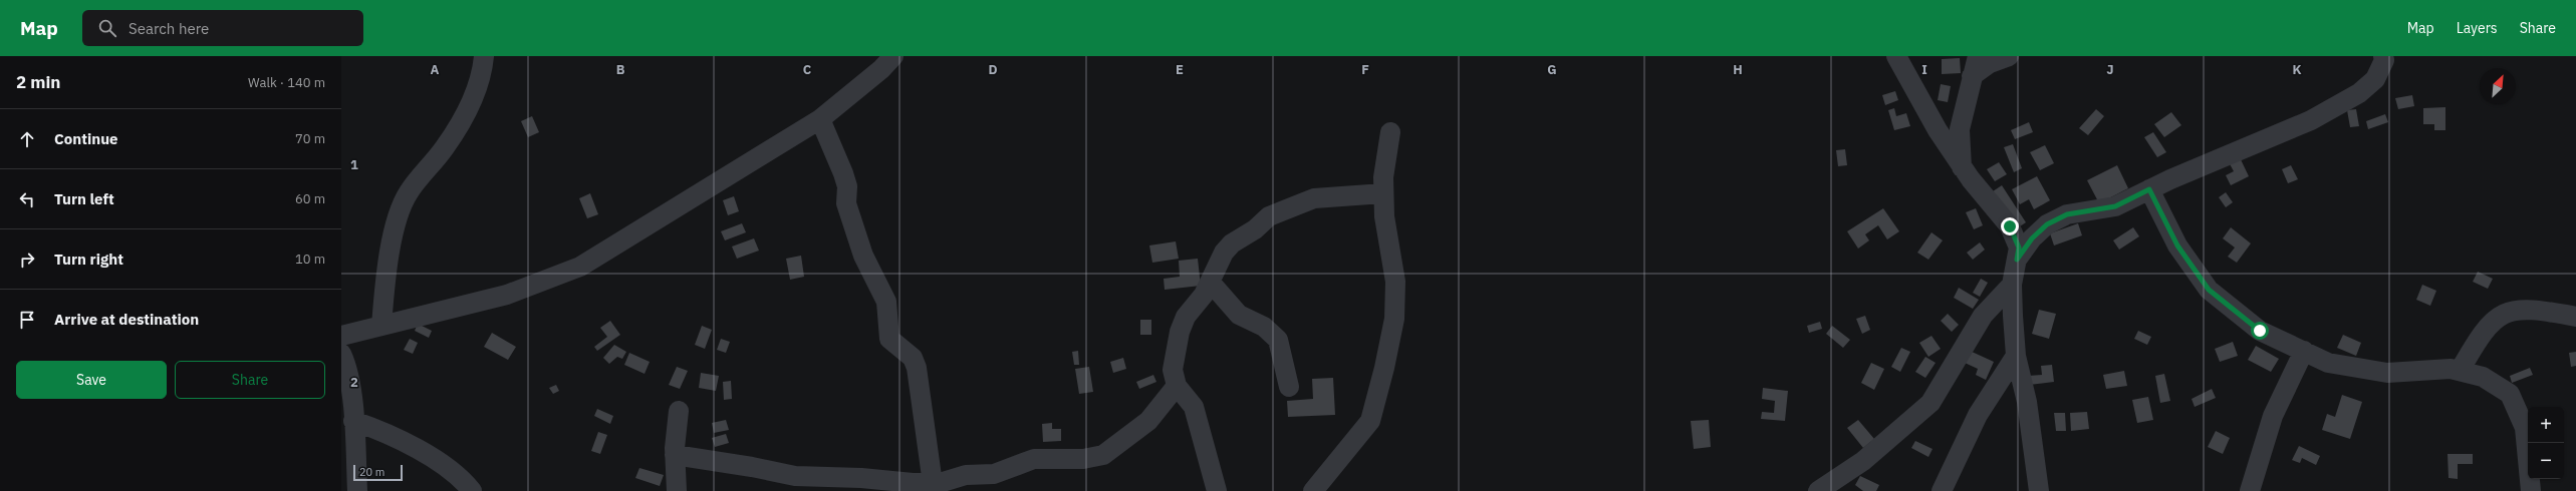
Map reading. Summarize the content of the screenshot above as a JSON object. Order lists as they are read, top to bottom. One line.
{"scale_bar":"20 m","north":"top right","page":{"header":"Map","search":"Search here","nav":["Map","Layers","Share"],"heading":["2 min","Walk · 140 m"],"list":[["Continue","70 m"],["Turn left","60 m"],["Turn right","10 m"],"Arrive at destination"],"buttons":["Save","Share"],"map_buttons":["+","−"],"scale":"20 m"},"grid":{"columns":["A","B","C","D","E","F","G","H","I","J","K"],"rows":["1","2"]}}
